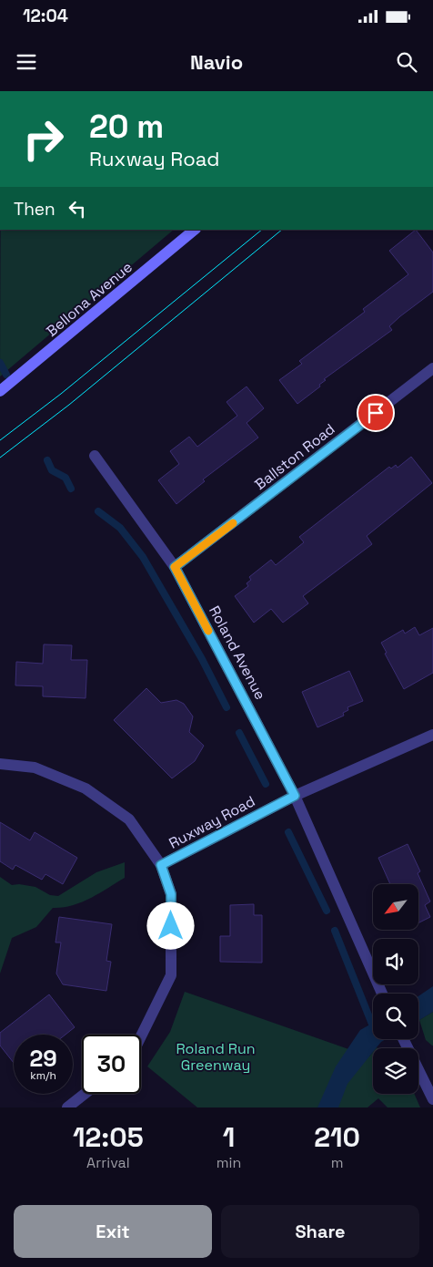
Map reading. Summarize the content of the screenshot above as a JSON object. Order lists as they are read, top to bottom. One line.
{"streets":{"street":["Bellona Avenue","Ballston Road","Roland Avenue","Ruxway Road"]},"crossings":[["Ballston Road","Roland Avenue"],["Roland Avenue","Ruxway Road"]],"parks":["Roland Run Greenway"],"north":"bottom left","page":{"status":"12:04","header":"Navio","turn":["20 m","Ruxway Road"],"then":"Then","speed":"29 km/h","limit":"30","eta":["12:05","Arrival","1","min","210","m"],"buttons":["Exit","Share"]}}
